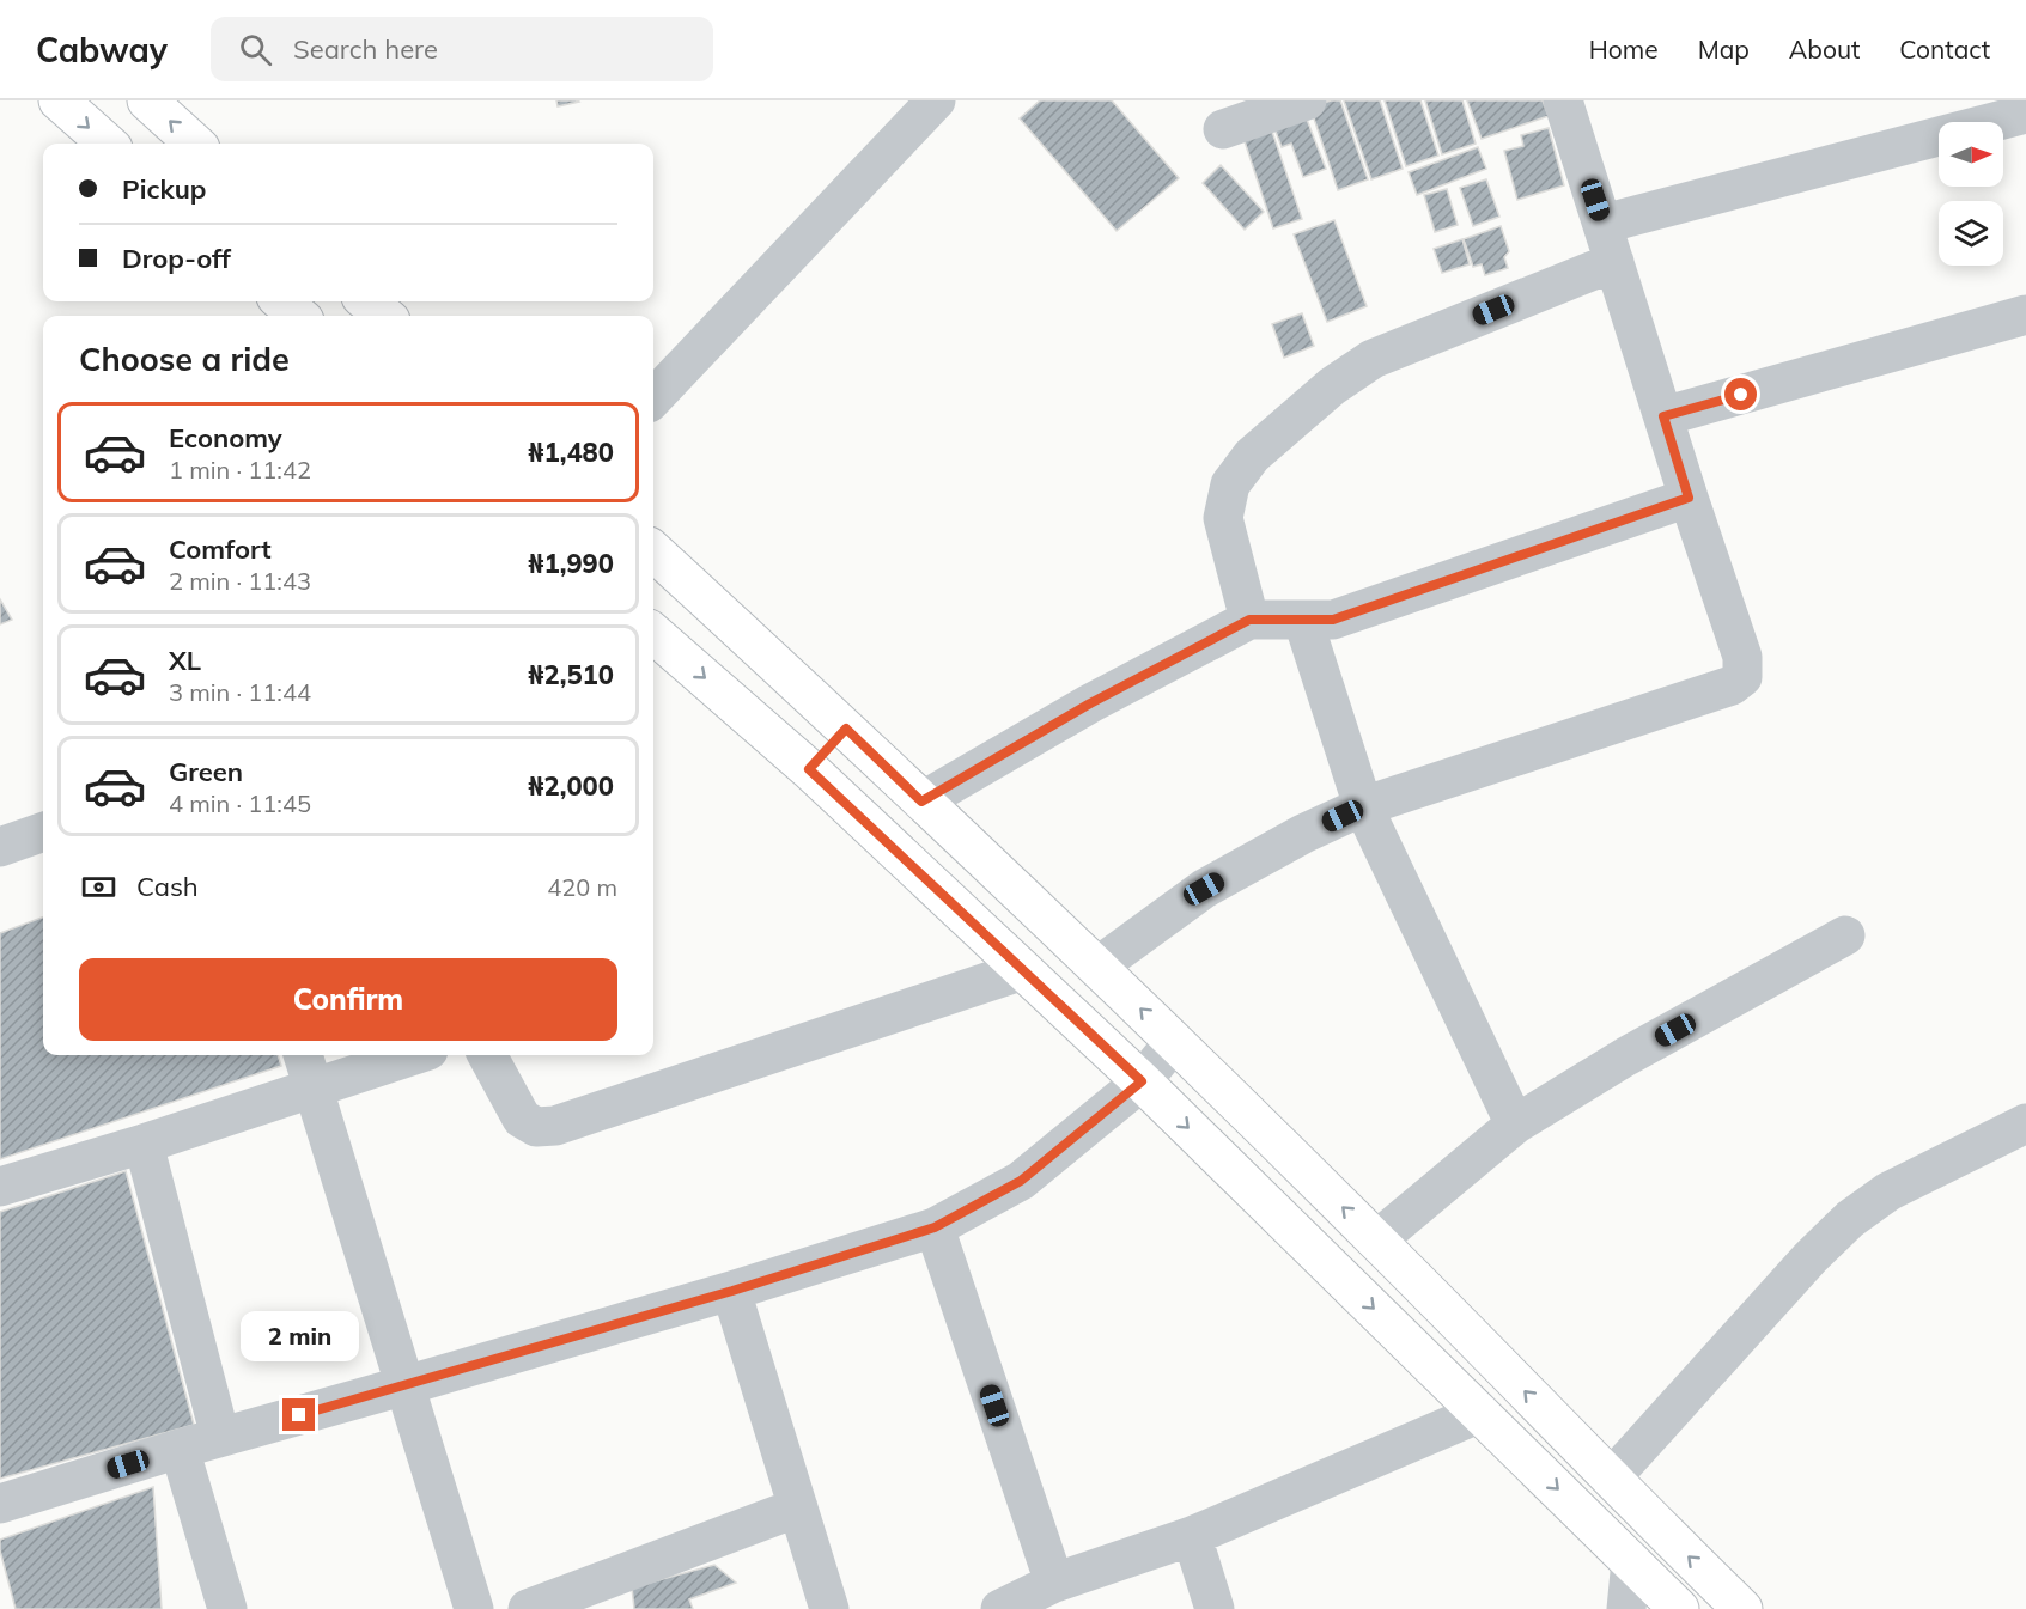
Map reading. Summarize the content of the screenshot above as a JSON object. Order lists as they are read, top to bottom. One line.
{"north":"right","page":{"header":"Cabway","search":"Search here","nav":["Home","Map","About","Contact"],"banner":["Pickup","Drop-off"],"heading":"Choose a ride","list":[{"name":"Economy","note":"1 min · 11:42","value":"₦1,480"},{"name":"Comfort","note":"2 min · 11:43","value":"₦1,990"},{"name":"XL","note":"3 min · 11:44","value":"₦2,510"},{"name":"Green","note":"4 min · 11:45","value":"₦2,000"}],"pay":["Cash","420 m"],"buttons":"Confirm","bubble":"2 min"}}
